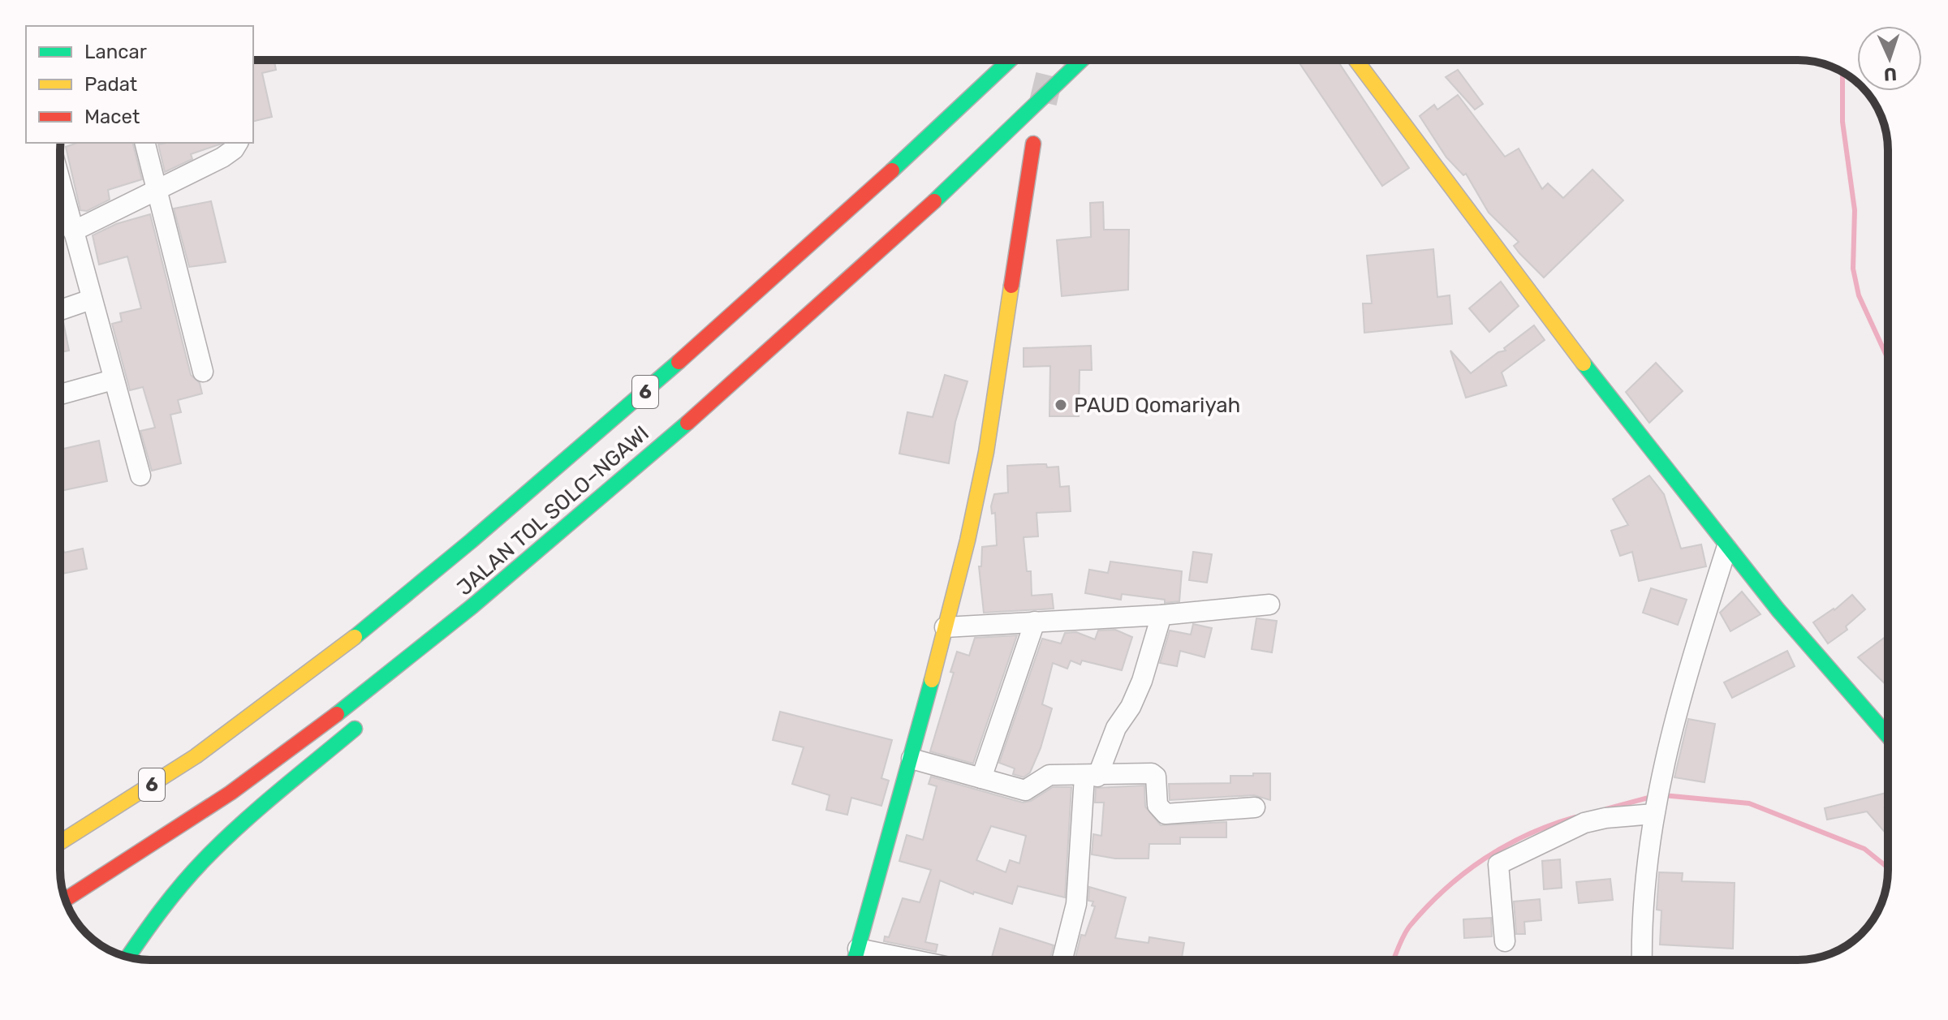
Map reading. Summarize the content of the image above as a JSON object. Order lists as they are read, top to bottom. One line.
{"streets":{"main road":["6","JALAN TOL SOLO–NGAWI"]},"places":["PAUD Qomariyah"],"legend":["Lancar","Padat","Macet"],"north":"bottom"}
